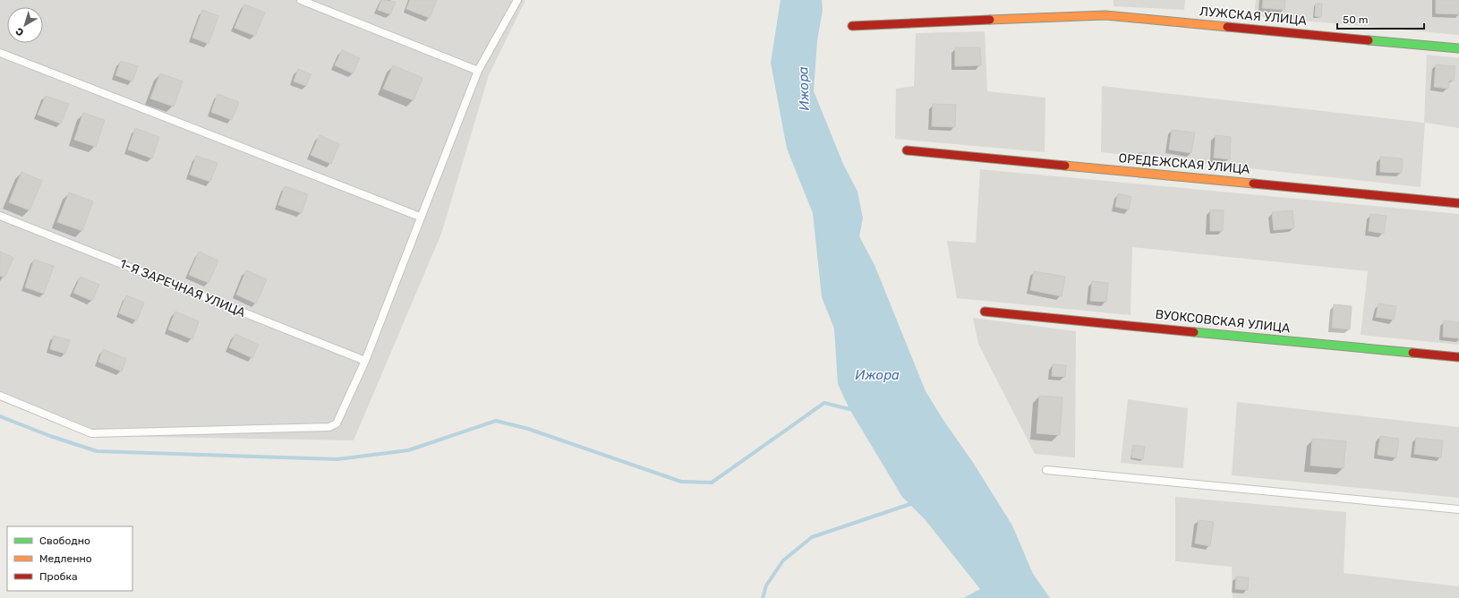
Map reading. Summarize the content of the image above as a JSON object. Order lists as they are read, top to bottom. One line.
{"streets":{"street":["ЛУЖСКАЯ УЛИЦА","ОРЕДЕЖСКАЯ УЛИЦА","ВУОКСОВСКАЯ УЛИЦА"],"lane":["1-Я ЗАРЕЧНАЯ УЛИЦА"]},"water":["Ижора"],"legend":["Свободно","Медленно","Пробка"],"scale_bar":"50 m","north":"bottom left"}
